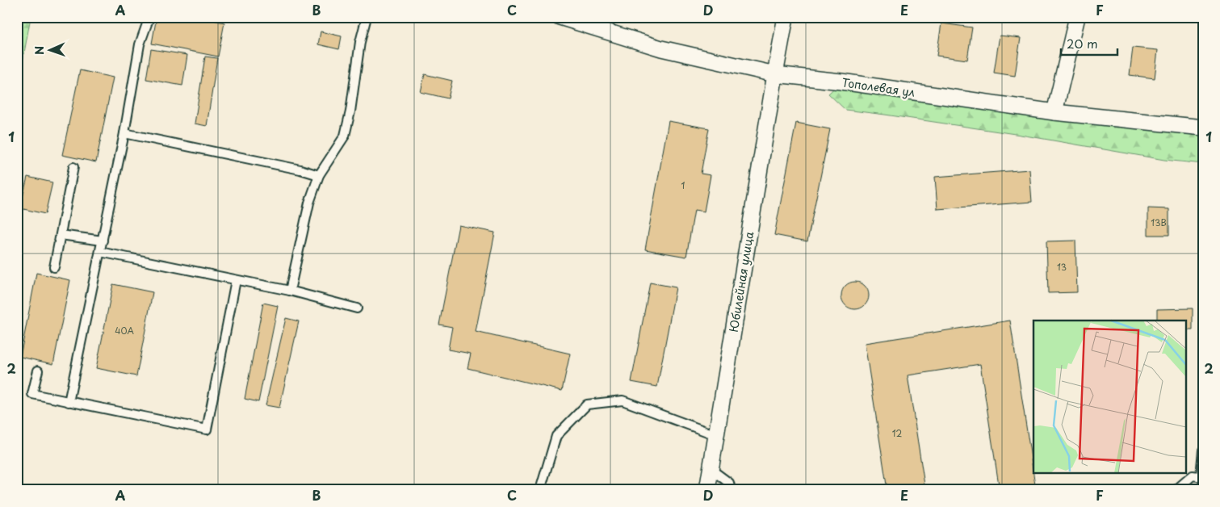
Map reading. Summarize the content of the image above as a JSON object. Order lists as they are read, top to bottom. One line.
{"streets":{"street":["Тополевая ул","Юбилейная улица"]},"crossings":[["Тополевая ул","Юбилейная улица"]],"house_numbers":["1","13В","13","40А","12"],"scale_bar":"20 m","north":"left","grid":{"columns":["A","B","C","D","E","F"],"rows":["1","2"]}}
